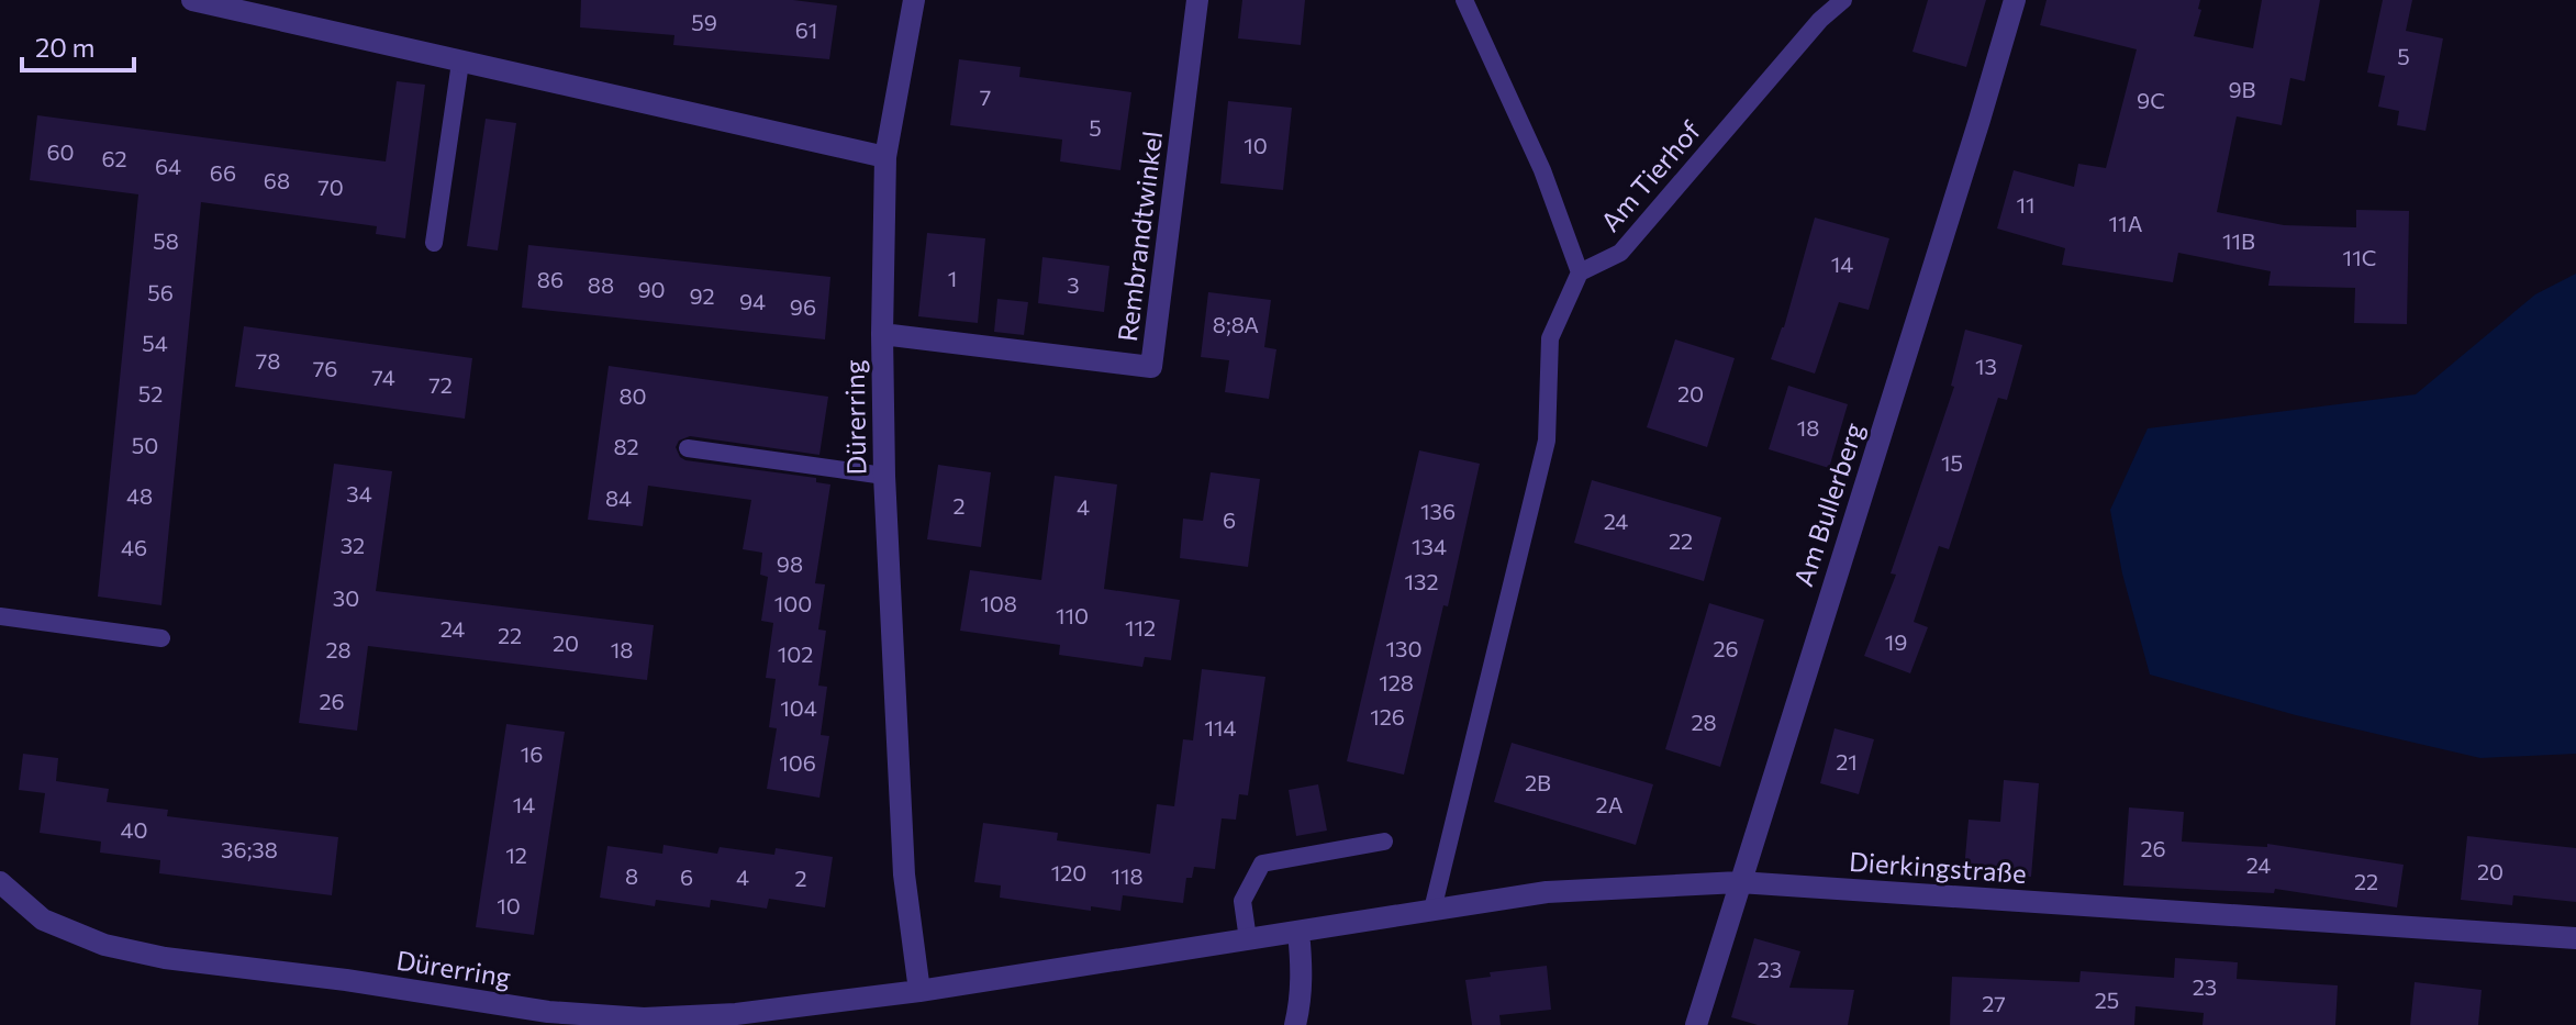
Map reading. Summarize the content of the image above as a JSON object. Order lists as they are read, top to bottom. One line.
{"streets":{"street":["Rembrandtwinkel","Dürerring","Am Bullerberg","Dierkingstraße"],"lane":["Am Tierhof"]},"crossings":[["Rembrandtwinkel","Dürerring"],["Dürerring","Dierkingstraße"],["Am Bullerberg","Dierkingstraße"]],"house_numbers":["59","61","5","9B","7","9C","5","10","60","62","64","66","68","70","11","11A","58","11B","11C","14","1","86","88","3","90","56","92","94","96","8;8A","54","78","13","76","74","72","52","20","80","18","50","82","15","34","48","84","2","4","136","6","24","22","32","134","46","98","132","30","100","108","110","112","24","22","19","20","130","26","28","18","102","128","26","104","126","28","114","16","21","106","2B","14","2A","40","26","36;38","12","24","20","120","8","118","6","4","2","22","10","23","23","25","27"],"scale_bar":"20 m"}
